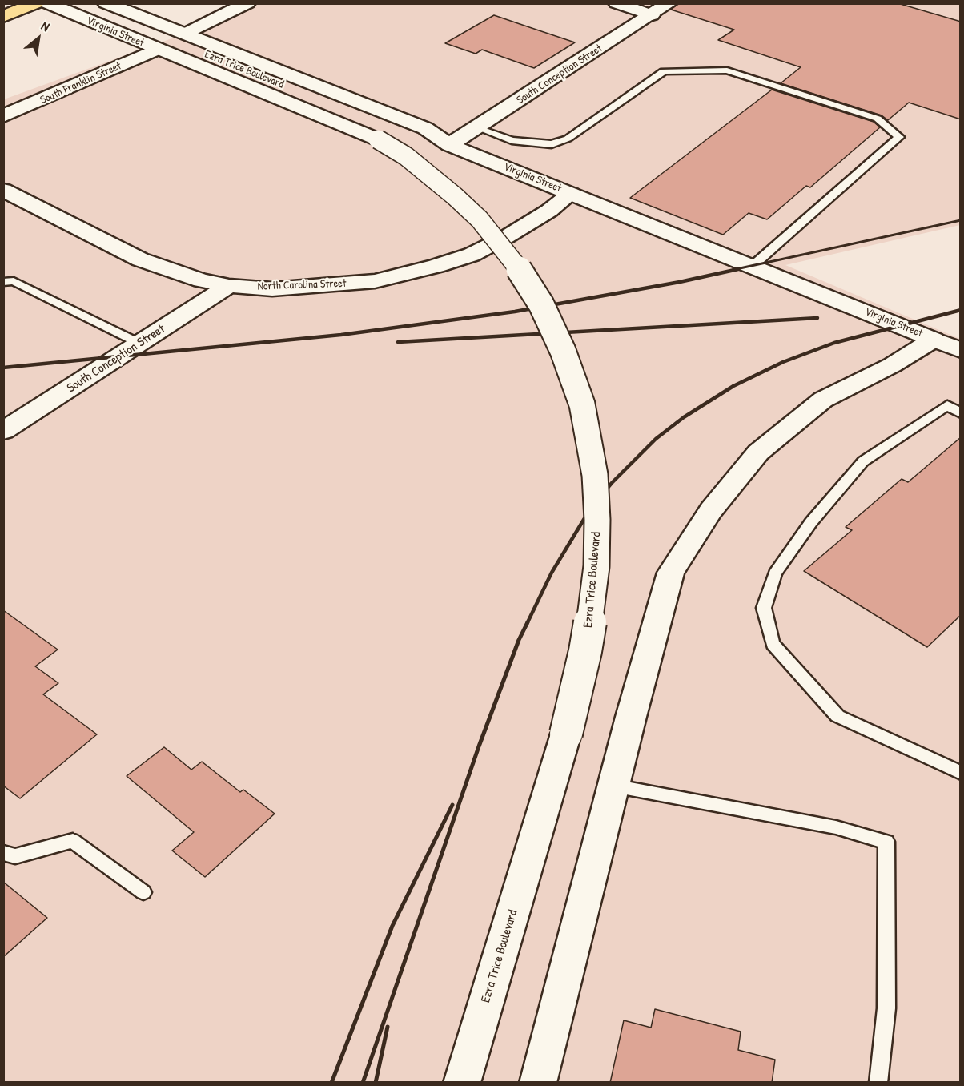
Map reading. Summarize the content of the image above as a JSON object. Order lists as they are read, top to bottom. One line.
{"streets":{"street":["Virginia Street","Ezra Trice Boulevard","South Conception Street","South Franklin Street","North Carolina Street"]},"crossings":[["Virginia Street","Ezra Trice Boulevard"],["Virginia Street","South Conception Street"],["Virginia Street","South Franklin Street"],["Virginia Street","North Carolina Street"],["Ezra Trice Boulevard","South Franklin Street"],["South Conception Street","North Carolina Street"]],"north":"top right"}
